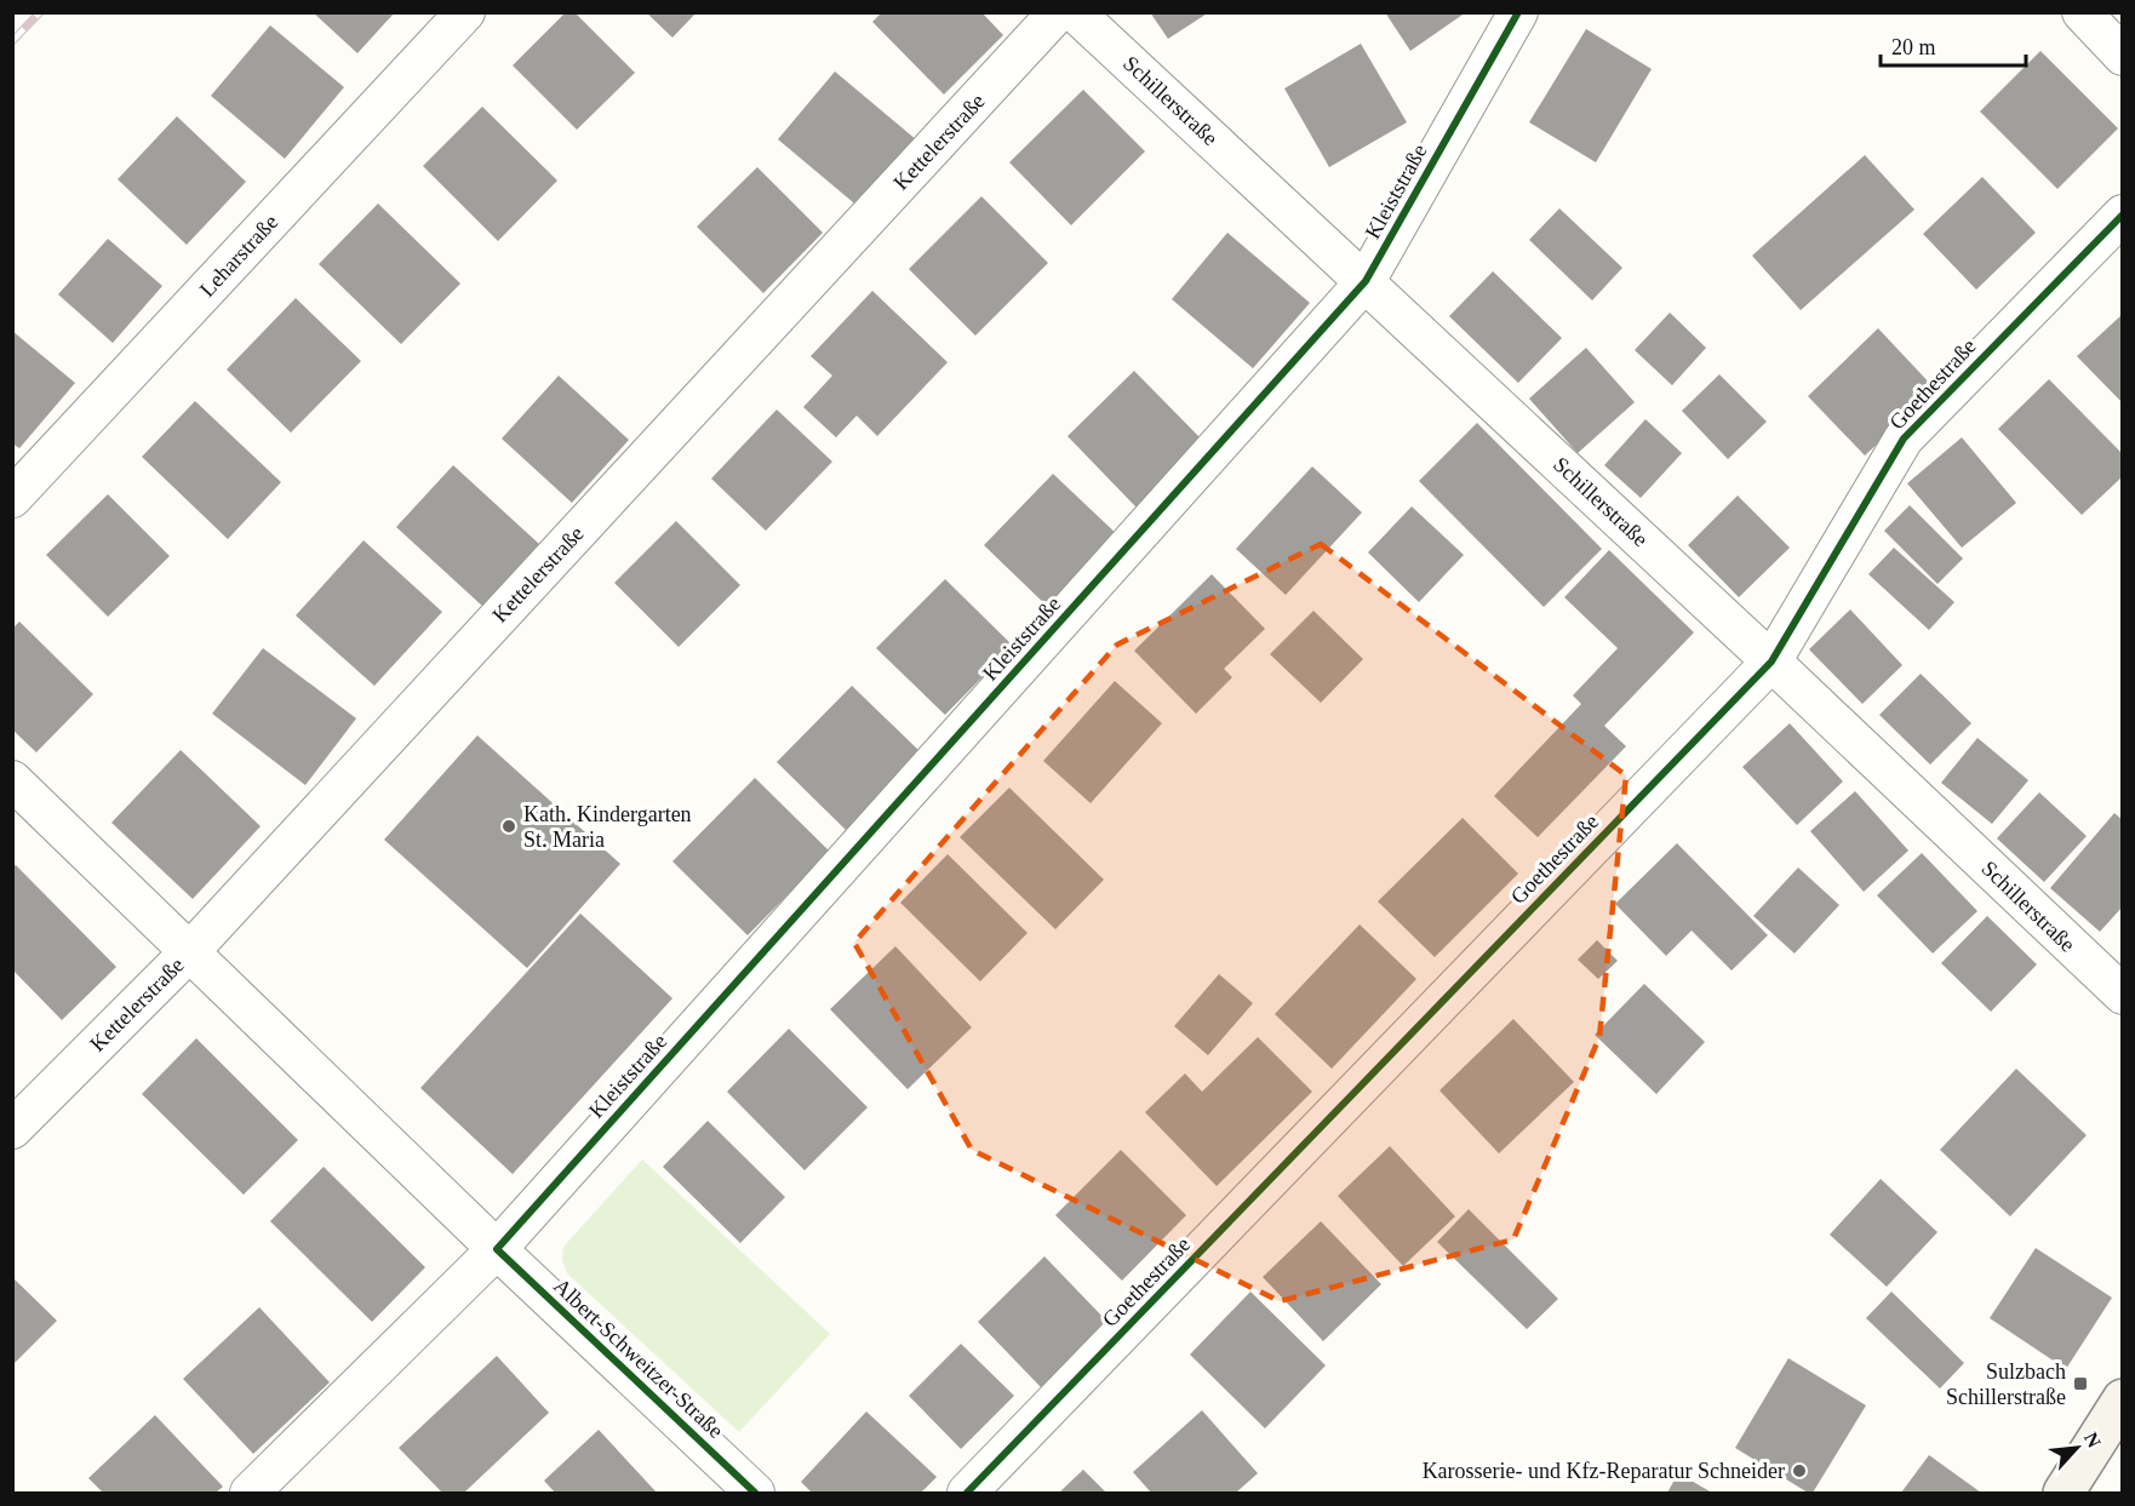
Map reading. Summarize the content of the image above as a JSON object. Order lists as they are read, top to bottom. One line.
{"streets":{"street":["Schillerstraße","Kettelerstraße","Kleiststraße","Leharstraße","Goethestraße","Albert-Schweitzer-Straße"]},"crossings":[["Schillerstraße","Kleiststraße"],["Schillerstraße","Goethestraße"],["Kettelerstraße","Albert-Schweitzer-Straße"],["Kleiststraße","Albert-Schweitzer-Straße"]],"places":{"other":["Kath. Kindergarten St. Maria","Karosserie- und Kfz-Reparatur Schneider"],"transit":["Sulzbach Schillerstraße"]},"scale_bar":"20 m","north":"top right"}
